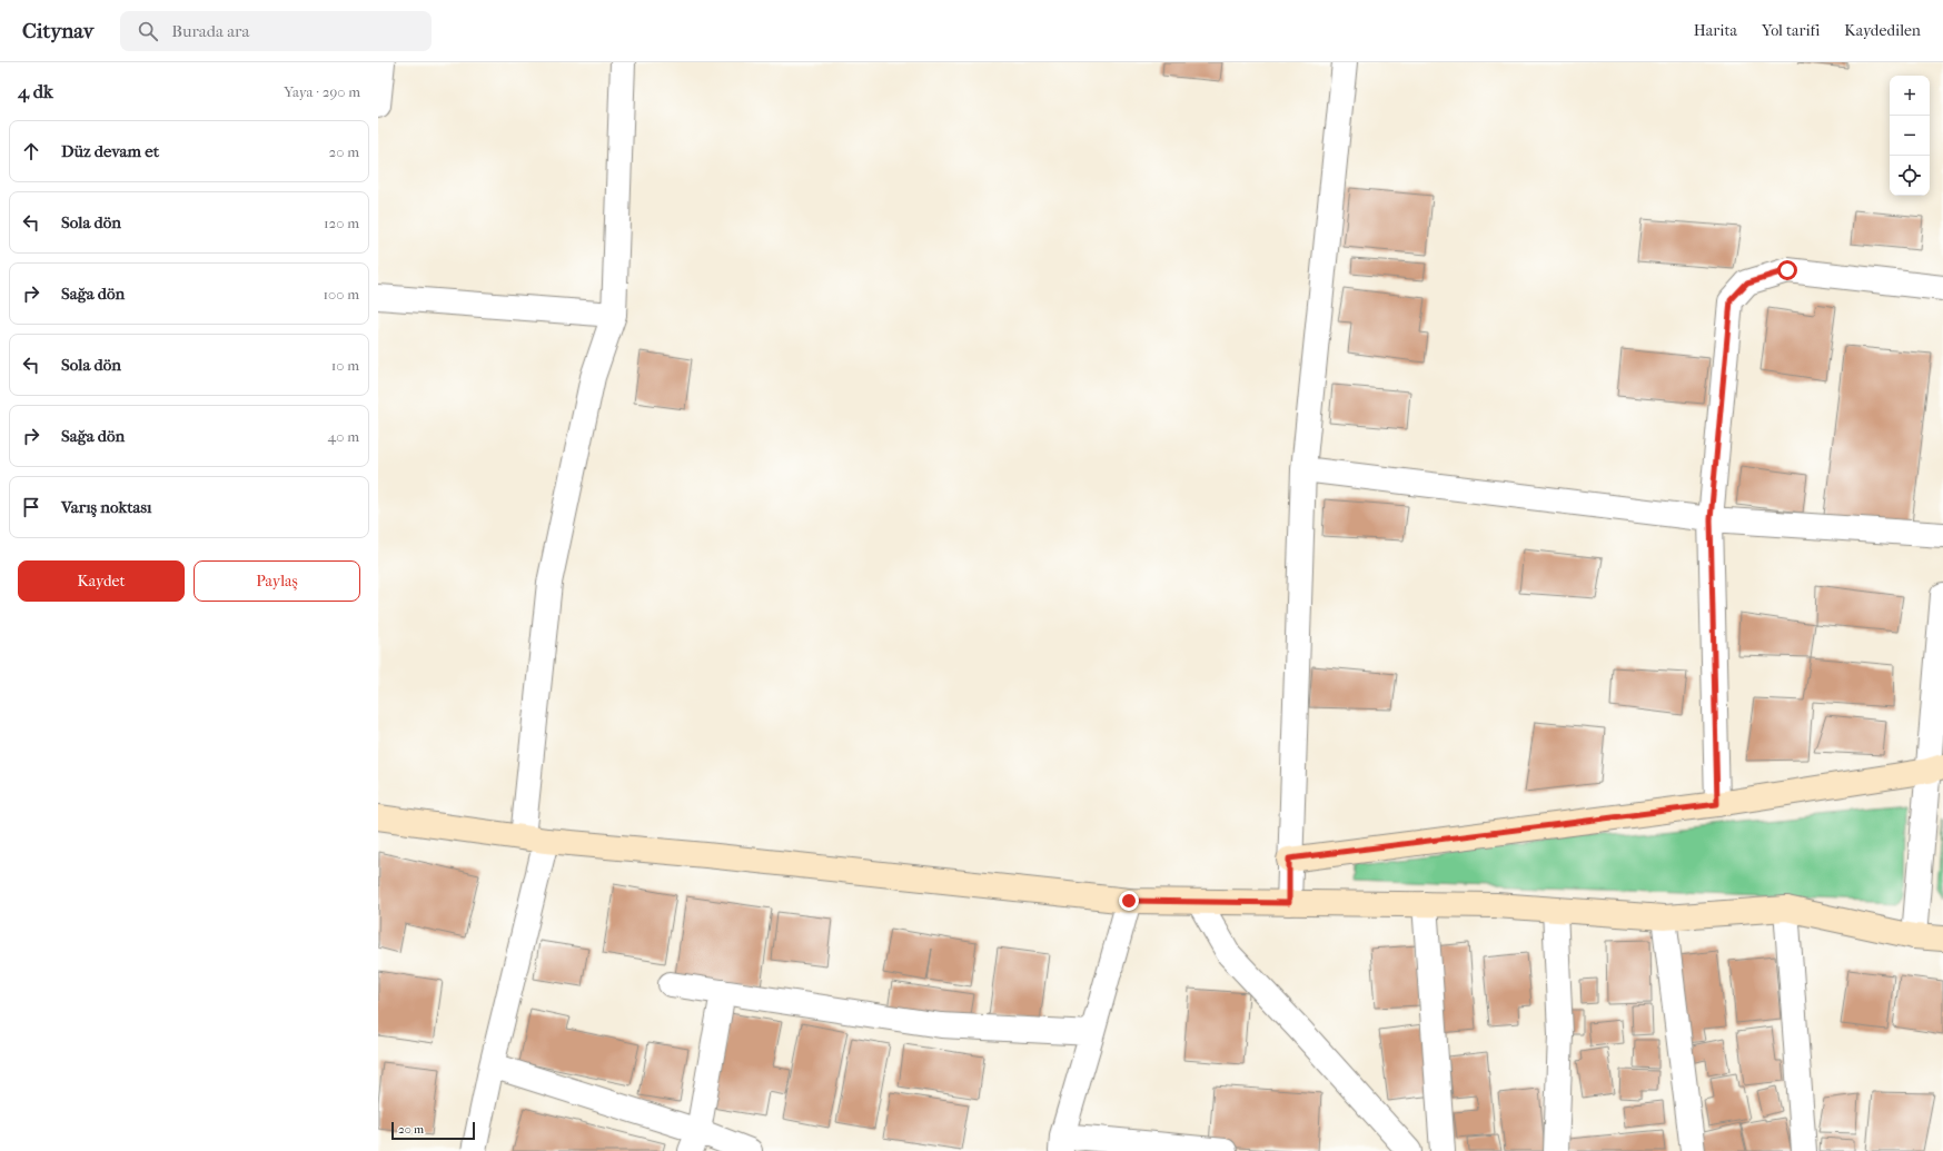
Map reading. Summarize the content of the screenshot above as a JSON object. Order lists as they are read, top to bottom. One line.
{"scale_bar":"20 m","page":{"header":"Citynav","search":"Burada ara","nav":["Harita","Yol tarifi","Kaydedilen"],"heading":["4 dk","Yaya · 290 m"],"map_buttons":["+","−"],"list":[["Düz devam et","20 m"],["Sola dön","120 m"],["Sağa dön","100 m"],["Sola dön","10 m"],["Sağa dön","40 m"],"Varış noktası"],"buttons":["Kaydet","Paylaş"],"scale":"20 m"}}
